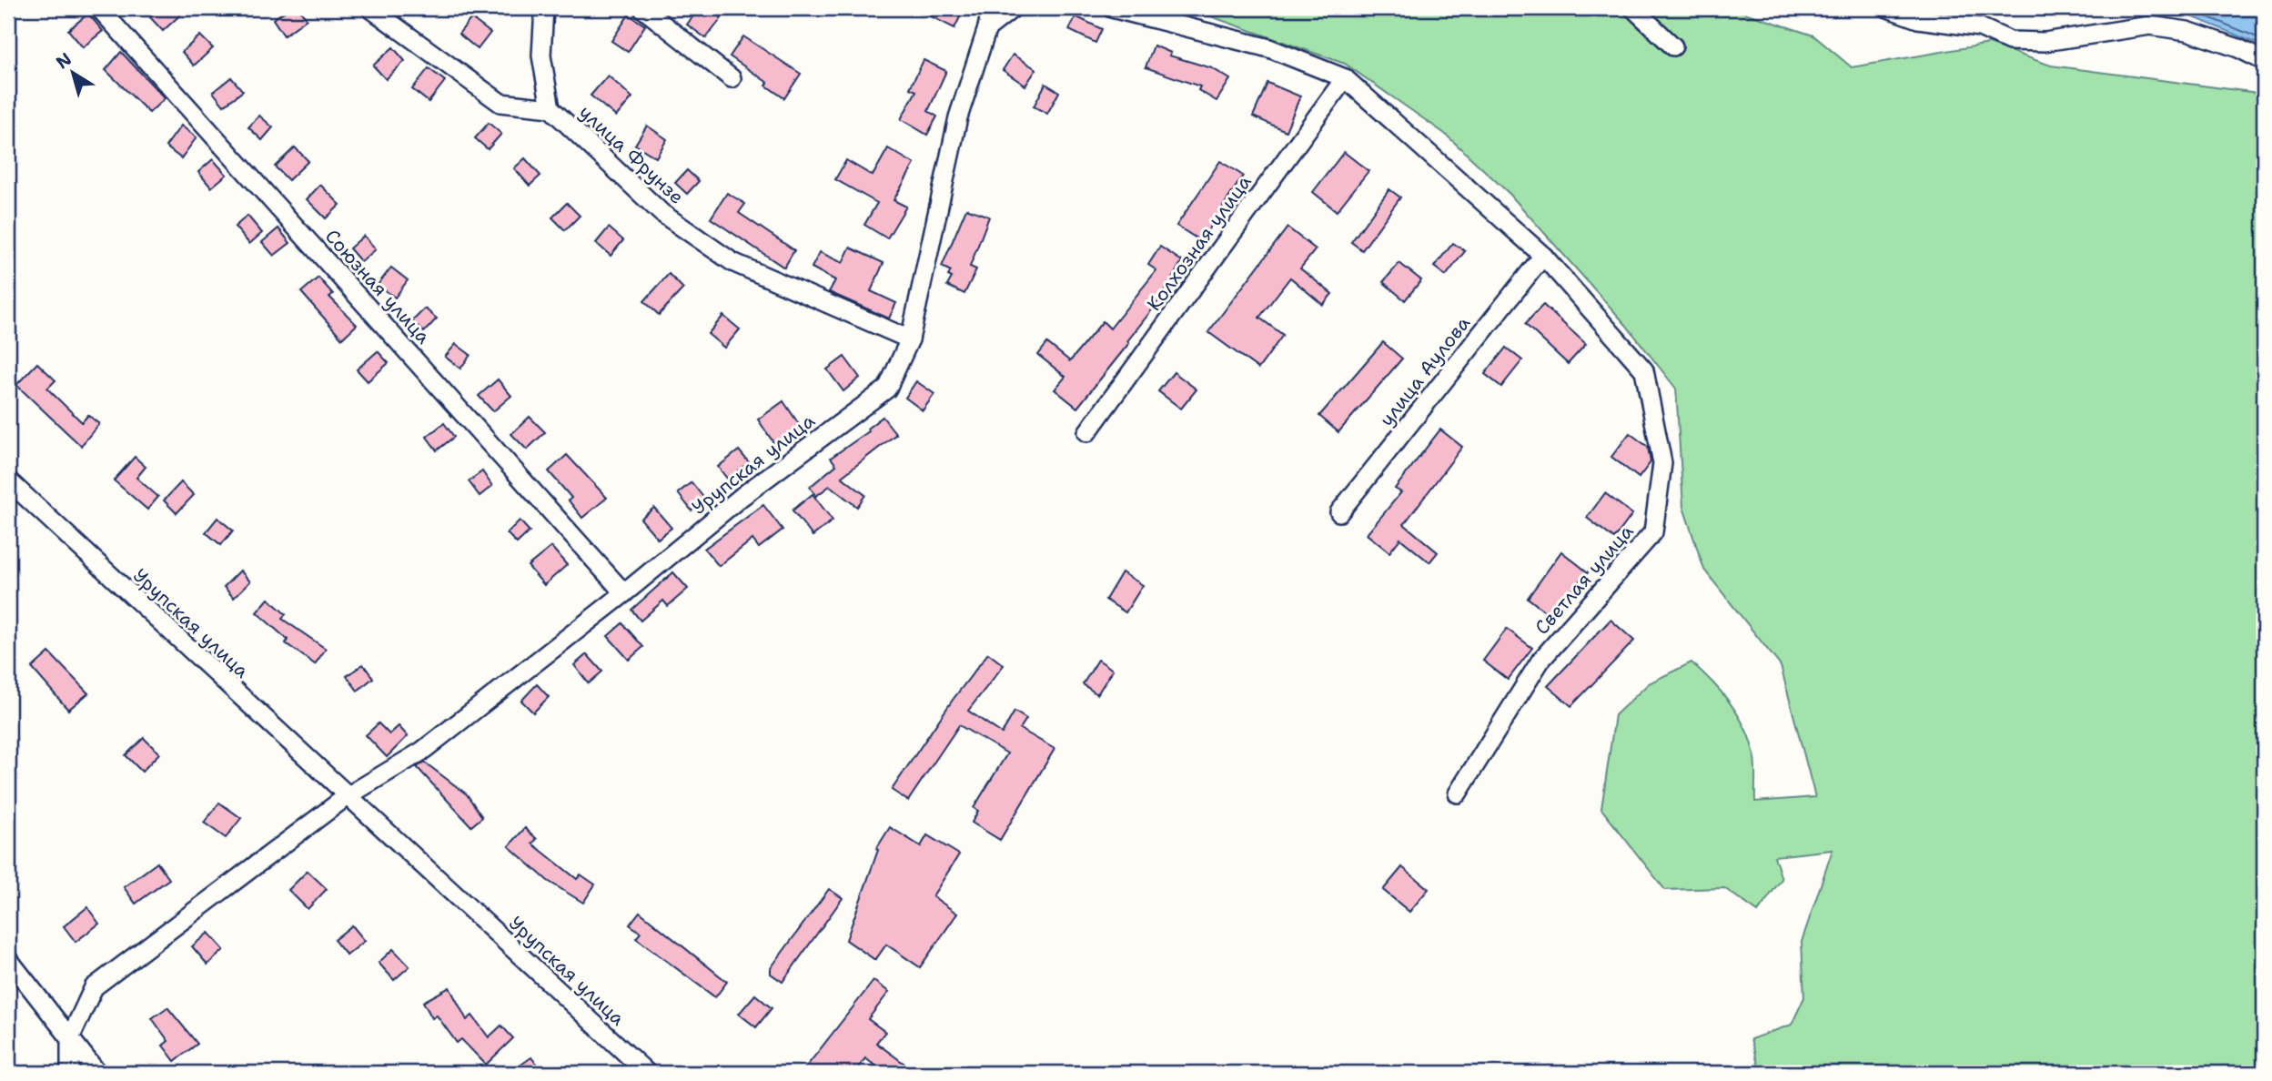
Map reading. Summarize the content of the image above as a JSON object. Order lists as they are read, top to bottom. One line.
{"streets":{"street":["улица Фрунзе","Колхозная улица","Союзная улица","улица Аулова","Урупская улица","Светлая улица"]},"crossings":[["улица Фрунзе","Урупская улица"],["Союзная улица","Урупская улица"],["улица Аулова","Светлая улица"]],"north":"top left"}
